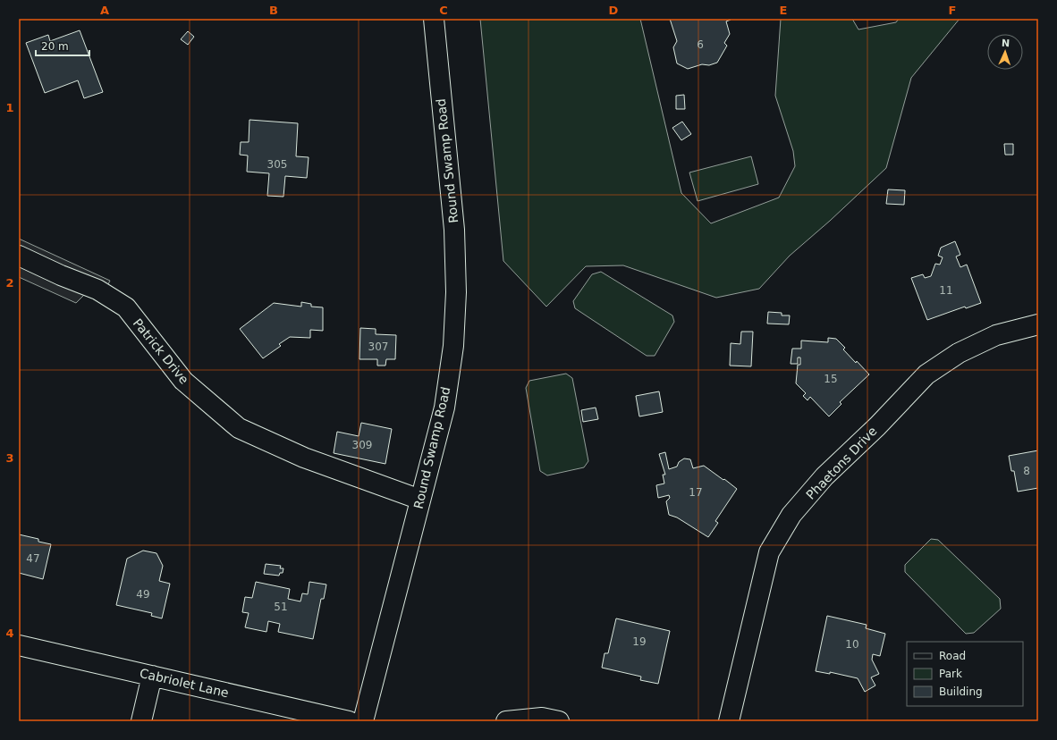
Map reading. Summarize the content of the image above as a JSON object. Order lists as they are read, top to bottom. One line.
{"streets":{"street":["Round Swamp Road","Patrick Drive","Phaetons Drive","Cabriolet Lane"]},"crossings":[["Round Swamp Road","Patrick Drive"]],"house_numbers":["6","305","11","307","15","309","8","17","47","49","51","19","10"],"legend":["Road","Park","Building"],"scale_bar":"20 m","north":"top","grid":{"columns":["A","B","C","D","E","F"],"rows":["1","2","3","4"]}}
